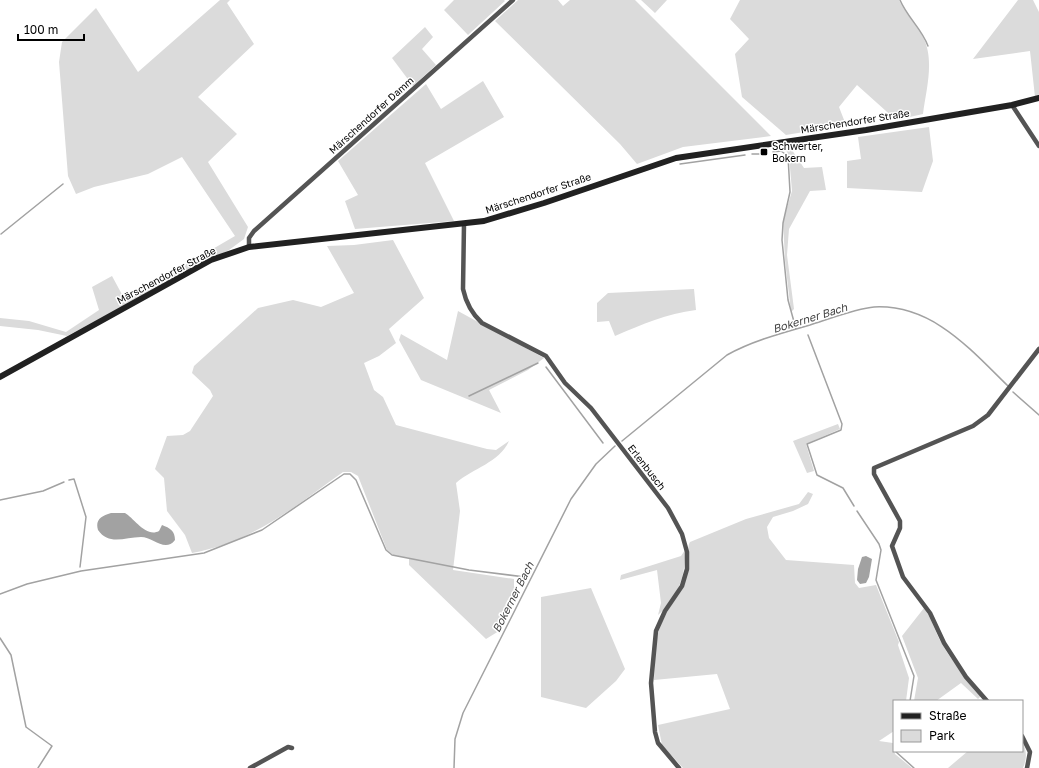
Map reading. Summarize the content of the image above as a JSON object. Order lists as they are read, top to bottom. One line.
{"streets":{"street":["Märschendorfer Damm","Märschendorfer Straße","Erlenbusch"]},"crossings":[["Märschendorfer Damm","Märschendorfer Straße"],["Märschendorfer Straße","Erlenbusch"]],"water":["Bokerner Bach"],"places":{"transit":["Schwerter, Bokern"]},"legend":["Straße","Park"],"scale_bar":"100 m"}
